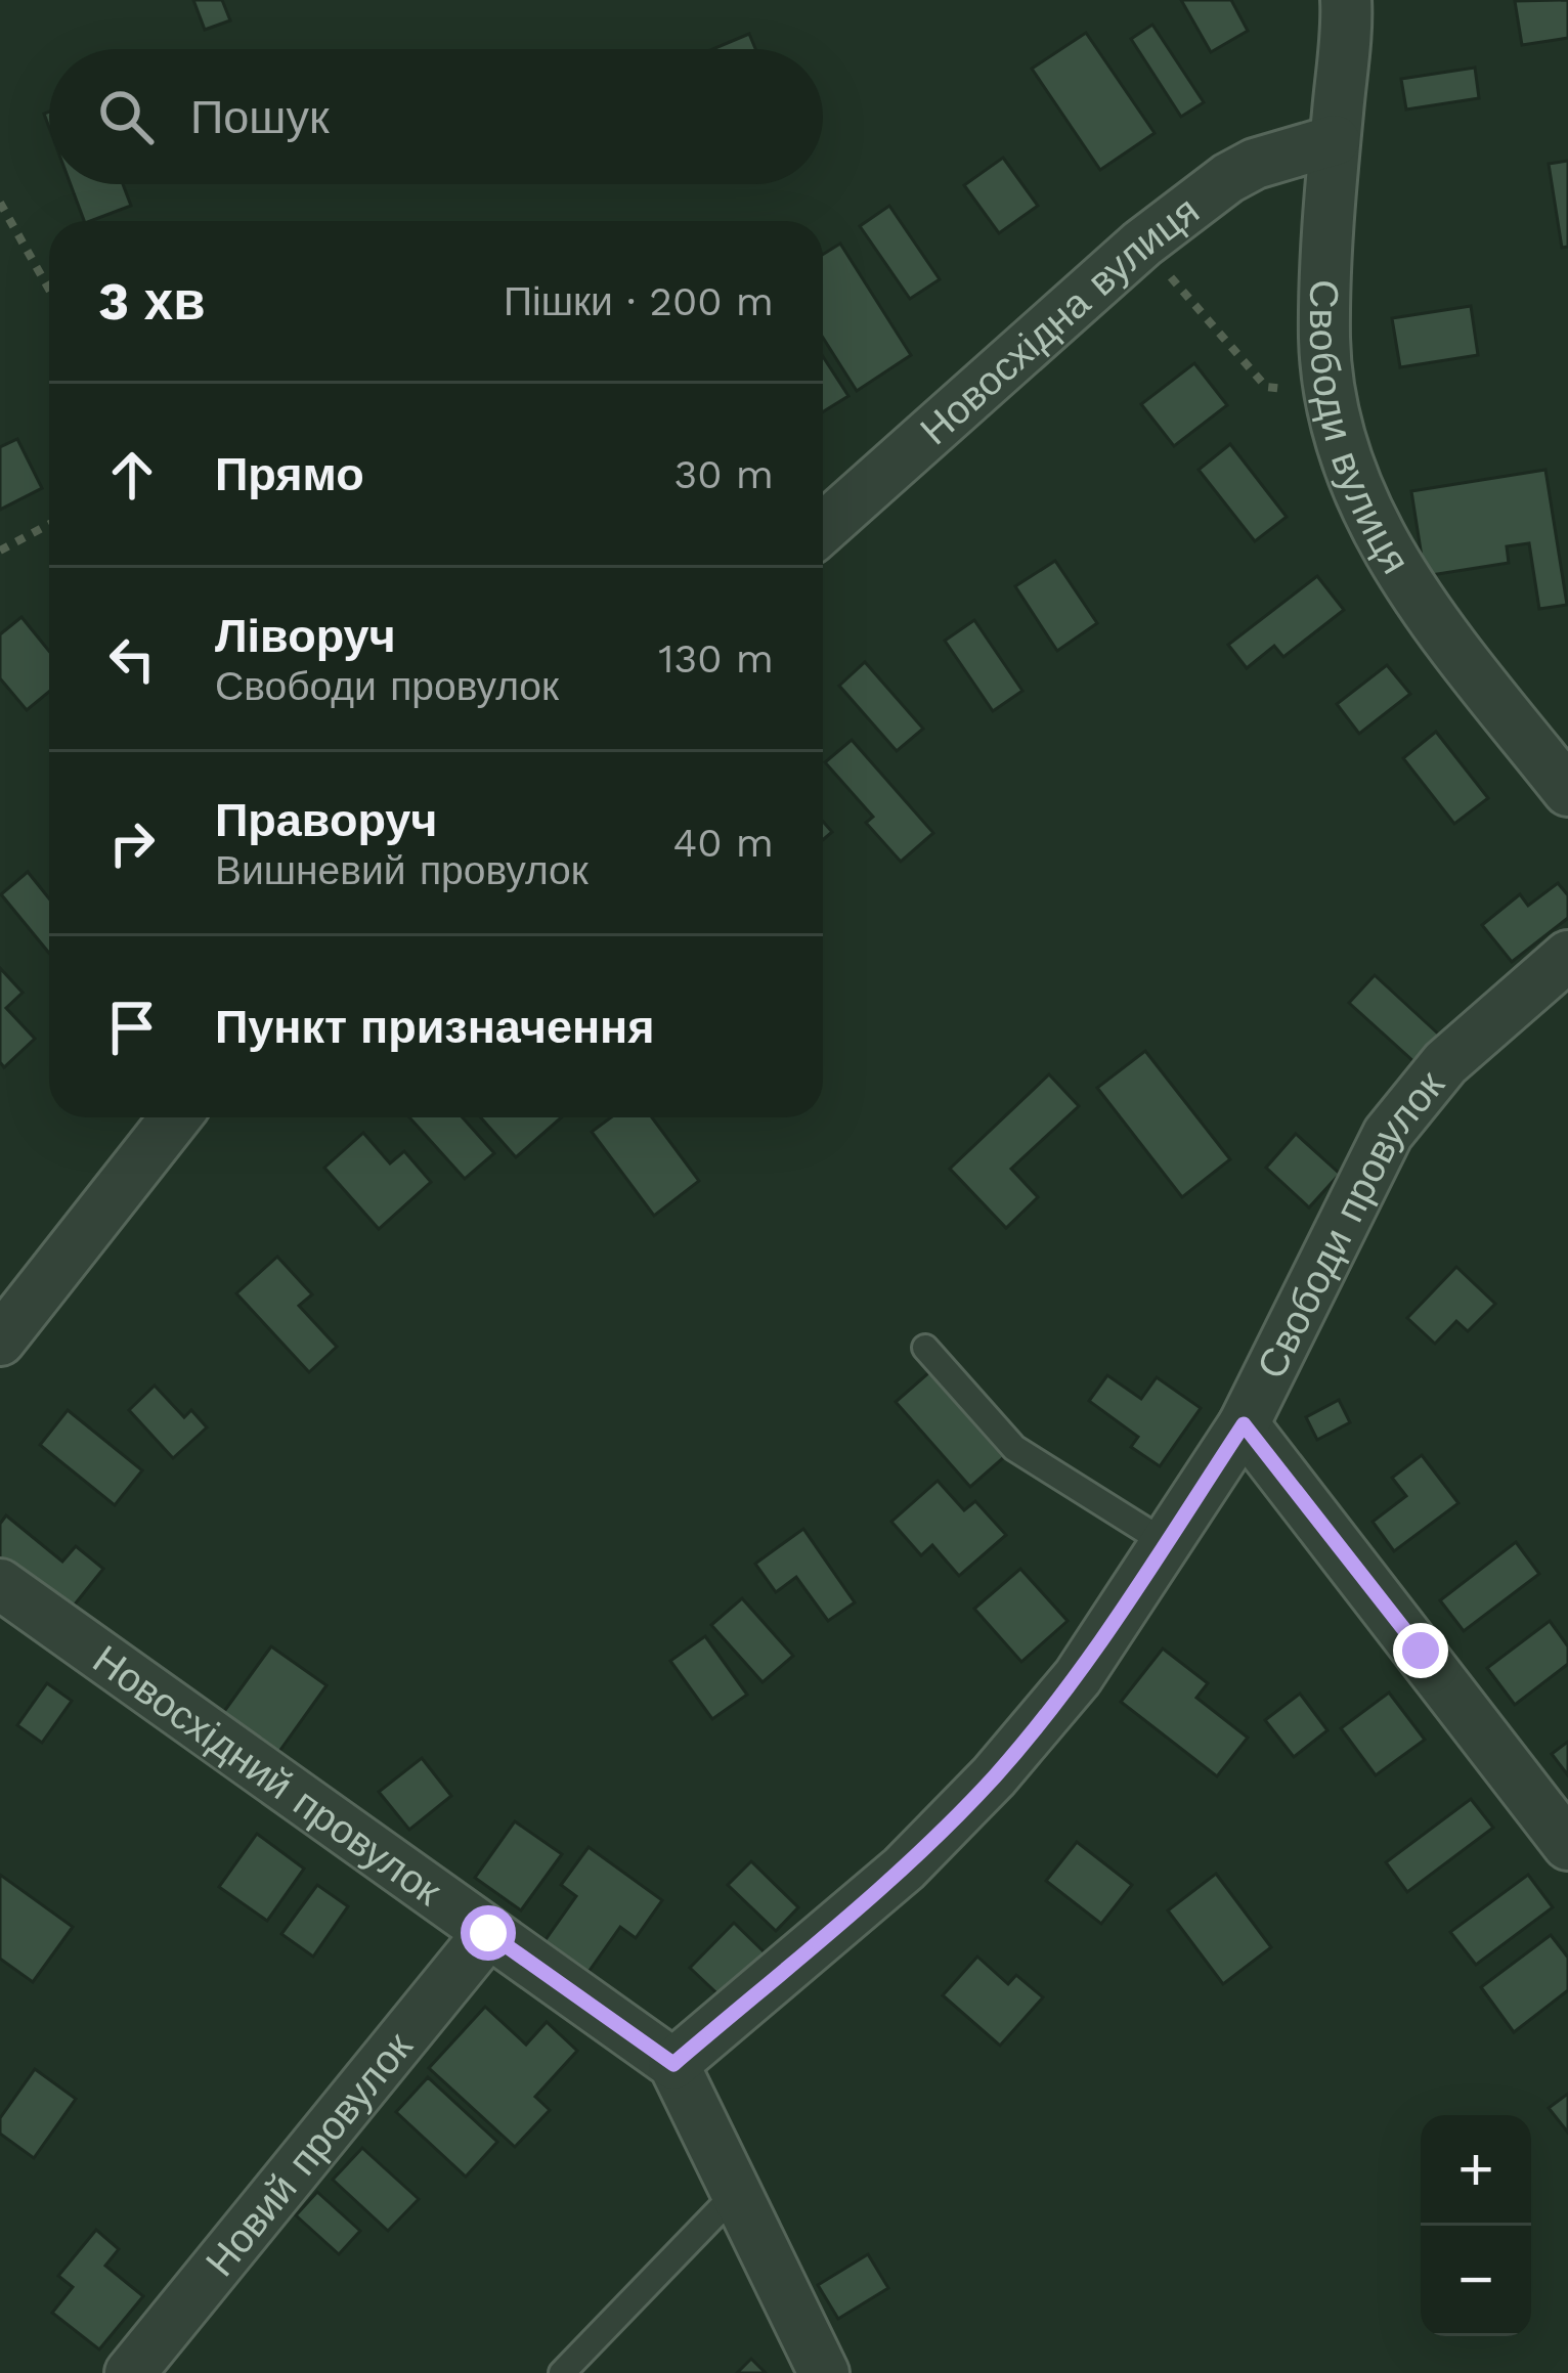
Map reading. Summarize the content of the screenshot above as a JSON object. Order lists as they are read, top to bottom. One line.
{"streets":{"street":["Новосхідна вулиця","Свободи вулиця","Свободи провулок","Новосхідний провулок","Новий провулок"]},"crossings":[["Новосхідна вулиця","Свободи вулиця"],["Свободи провулок","Новосхідний провулок"],["Новосхідний провулок","Новий провулок"]],"page":{"search":"Пошук","heading":["3 хв","Пішки · 200 m"],"list":[["Прямо","30 m"],["Ліворуч","Свободи провулок","130 m"],["Праворуч","Вишневий провулок","40 m"],"Пункт призначення"],"map_buttons":["+","−"]}}
